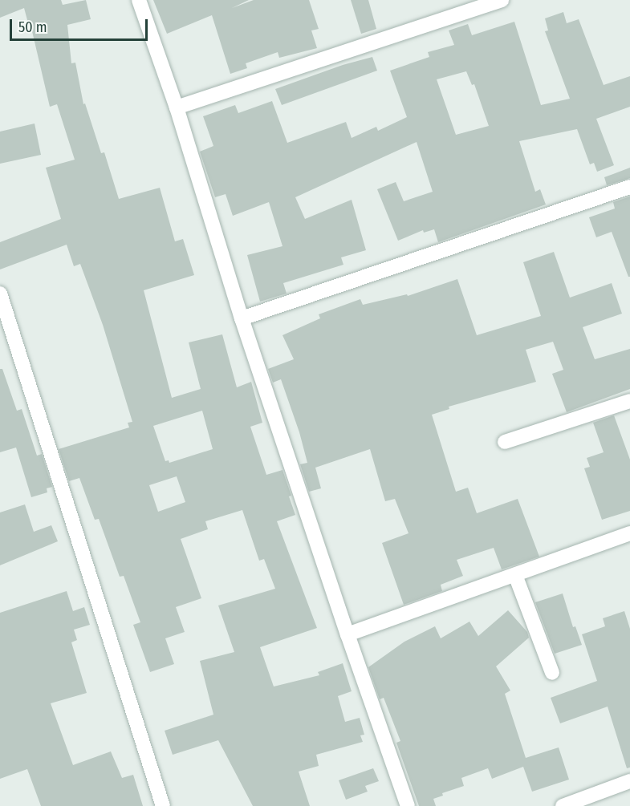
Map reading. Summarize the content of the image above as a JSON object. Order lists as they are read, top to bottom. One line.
{"scale_bar":"50 m"}
